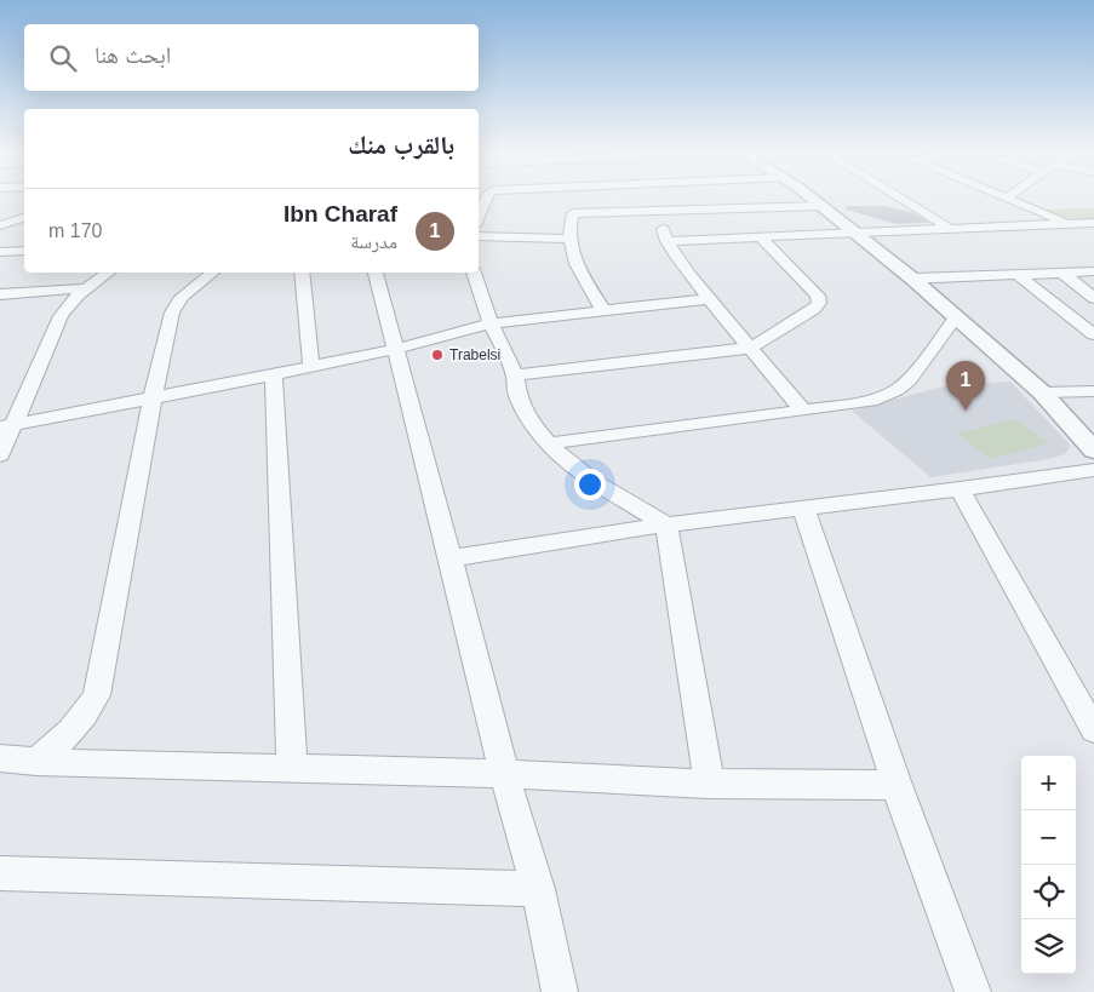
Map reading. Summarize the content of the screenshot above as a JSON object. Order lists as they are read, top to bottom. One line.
{"places":["Trabelsi"],"page":{"search":"ابحث هنا","heading":"بالقرب منك","list":[{"mark":"1","name":"Ibn Charaf","note":"مدرسة","value":"170 m"}],"pins":"1","map_buttons":["+","−"]}}
